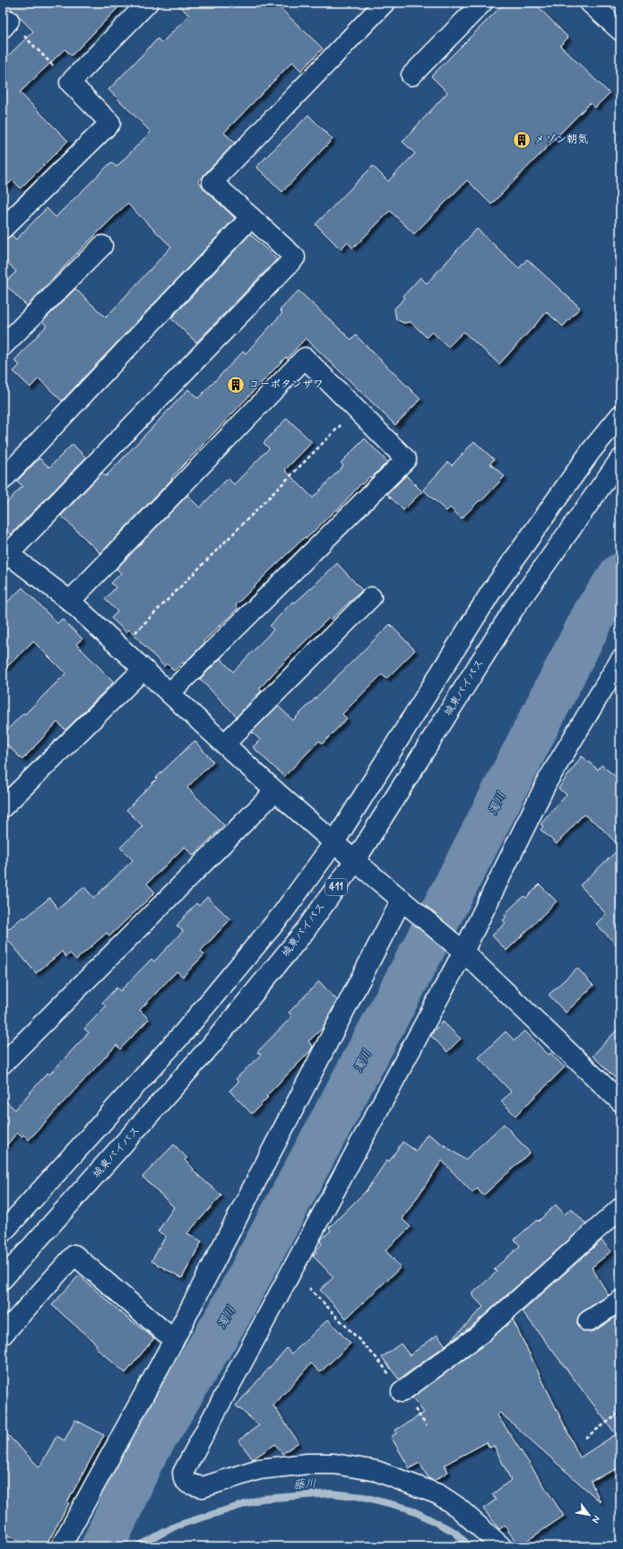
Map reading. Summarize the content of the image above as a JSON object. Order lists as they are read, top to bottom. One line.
{"streets":{"main road":["城東バイパス","411"]},"water":["濁川","藤川"],"places":{"building":["メゾン朝気","コーポタンザワ"]},"north":"bottom right"}
